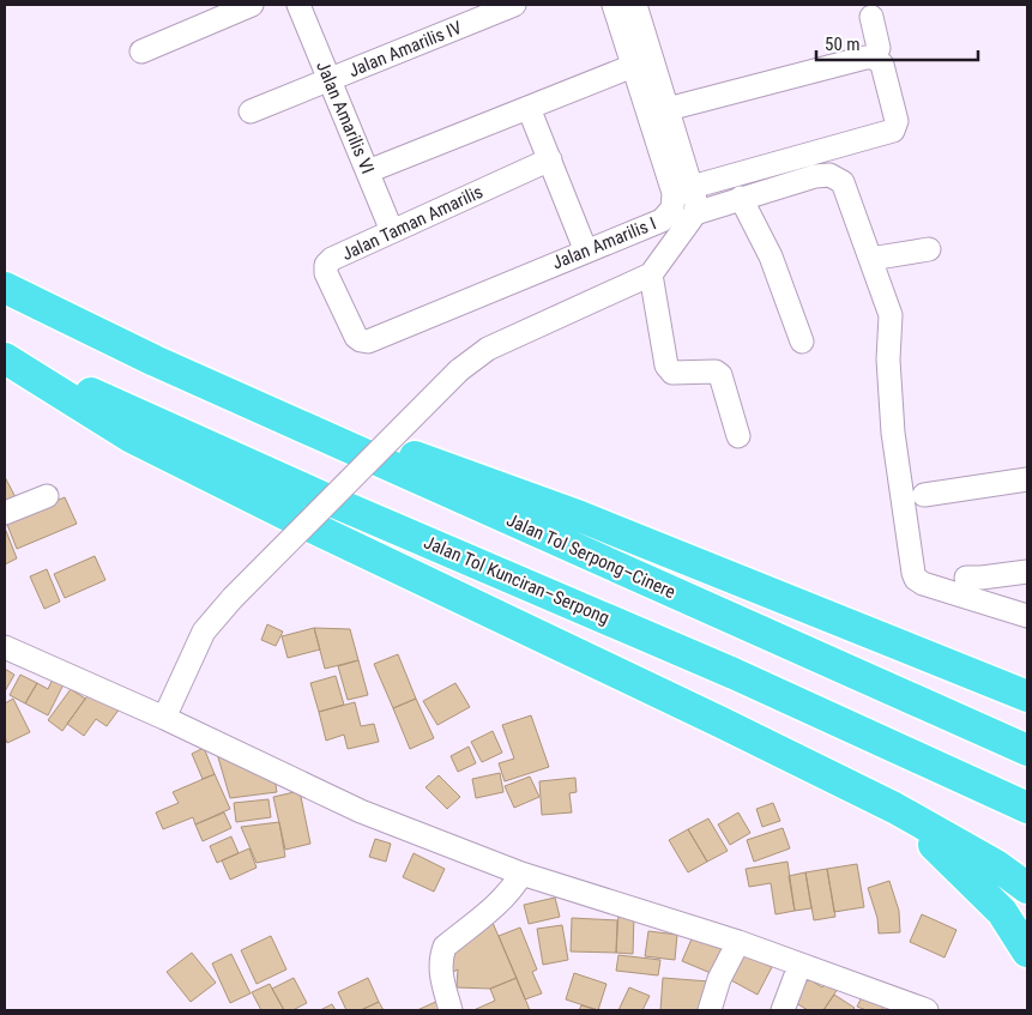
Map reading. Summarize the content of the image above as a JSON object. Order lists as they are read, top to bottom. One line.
{"streets":{"highway":["Jalan Tol Serpong–Cinere","Jalan Tol Kunciran–Serpong"],"street":["Jalan Amarilis IV","Jalan Amarilis VI","Jalan Taman Amarilis","Jalan Amarilis I"]},"crossings":[["Jalan Amarilis IV","Jalan Amarilis VI"],["Jalan Amarilis VI","Jalan Taman Amarilis"],["Jalan Taman Amarilis","Jalan Amarilis I"]],"scale_bar":"50 m"}
